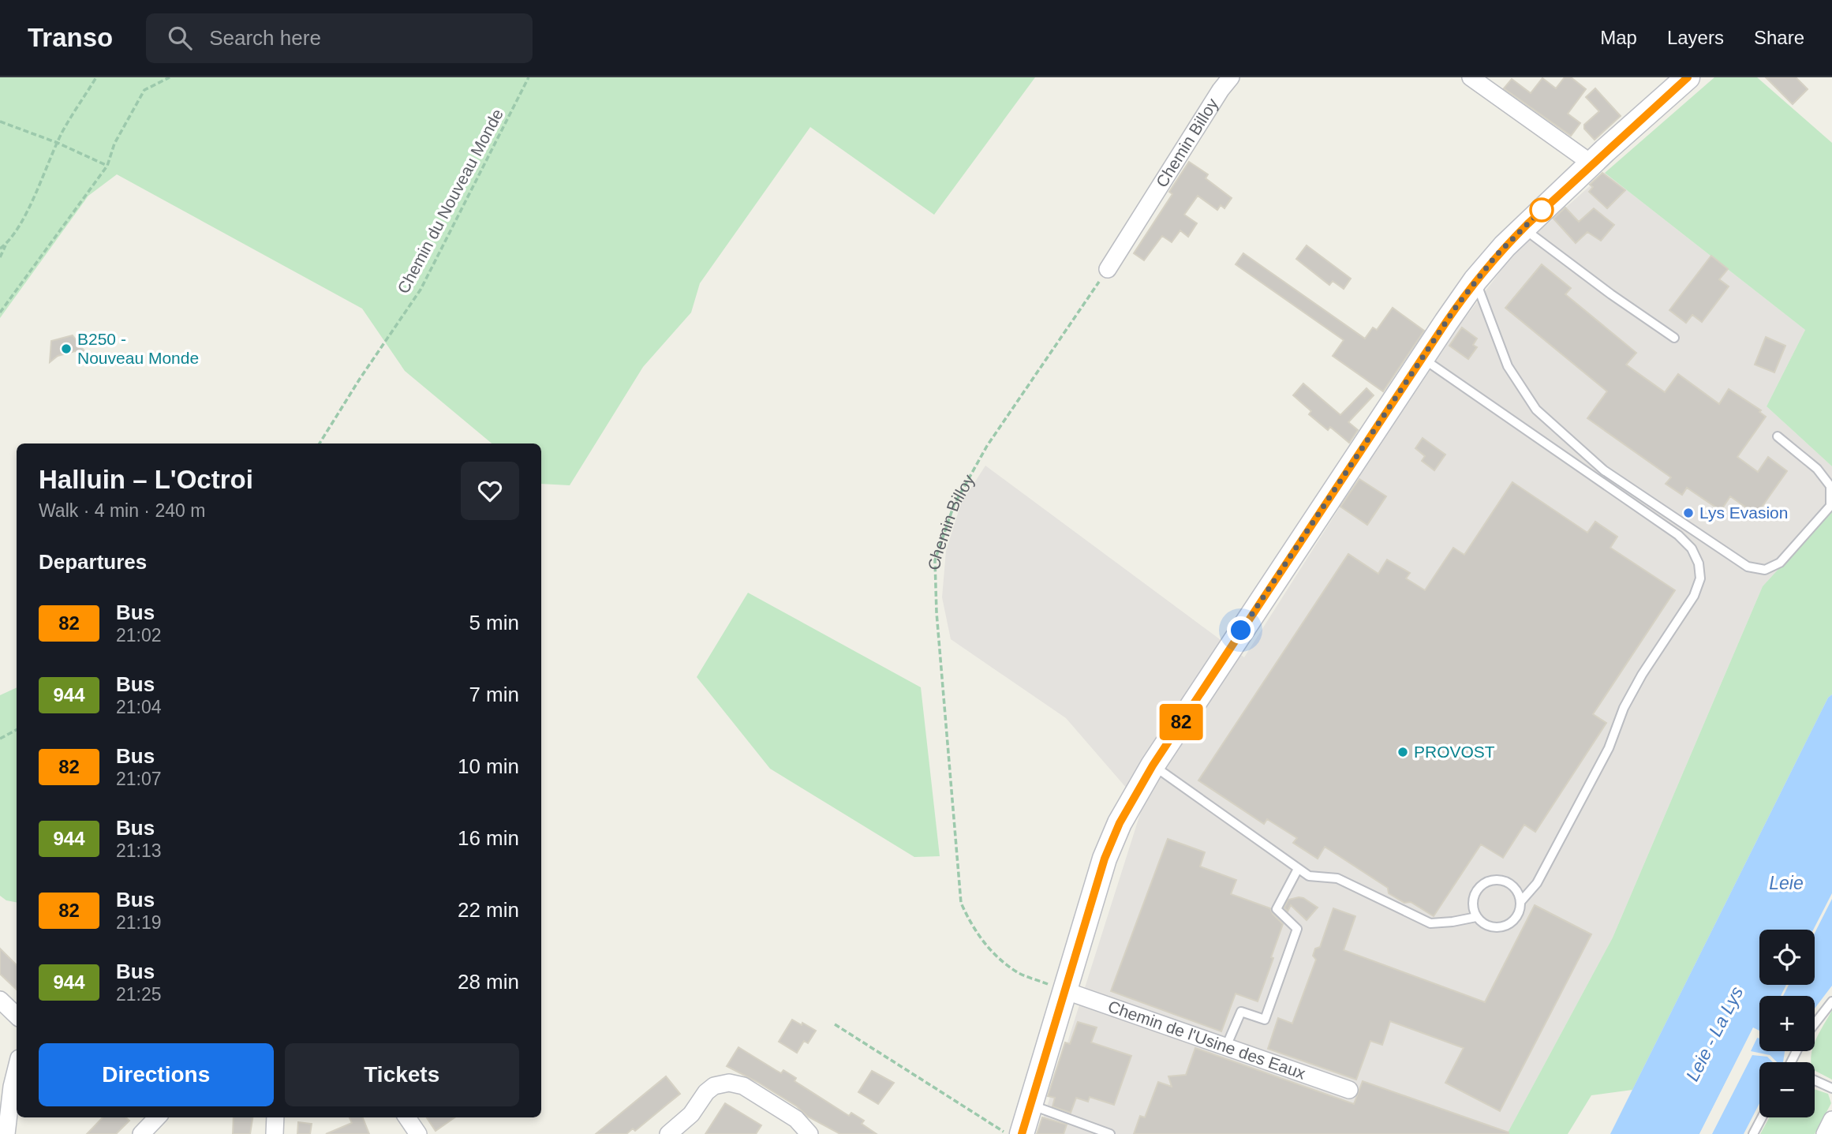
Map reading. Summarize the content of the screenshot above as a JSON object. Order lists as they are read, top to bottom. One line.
{"streets":{"street":["Chemin Billoy","Chemin de l'Usine des Eaux"],"path":["Chemin du Nouveau Monde"]},"crossings":[["Chemin Billoy","Chemin de l'Usine des Eaux"]],"water":["Leie","Leie - La Lys"],"places":["B250 - Nouveau Monde","Lys Evasion","PROVOST"],"lines":["bus line 82"],"page":{"header":"Transo","search":"Search here","nav":["Map","Layers","Share"],"on_map":"82","heading":[["Halluin – L'Octroi","Walk · 4 min · 240 m"],"Departures"],"list":[{"mark":"82","name":"Bus","note":"21:02","value":"5 min"},{"mark":"944","name":"Bus","note":"21:04","value":"7 min"},{"mark":"82","name":"Bus","note":"21:07","value":"10 min"},{"mark":"944","name":"Bus","note":"21:13","value":"16 min"},{"mark":"82","name":"Bus","note":"21:19","value":"22 min"},{"mark":"944","name":"Bus","note":"21:25","value":"28 min"}],"map_buttons":["+","−"],"buttons":["Directions","Tickets"]}}
